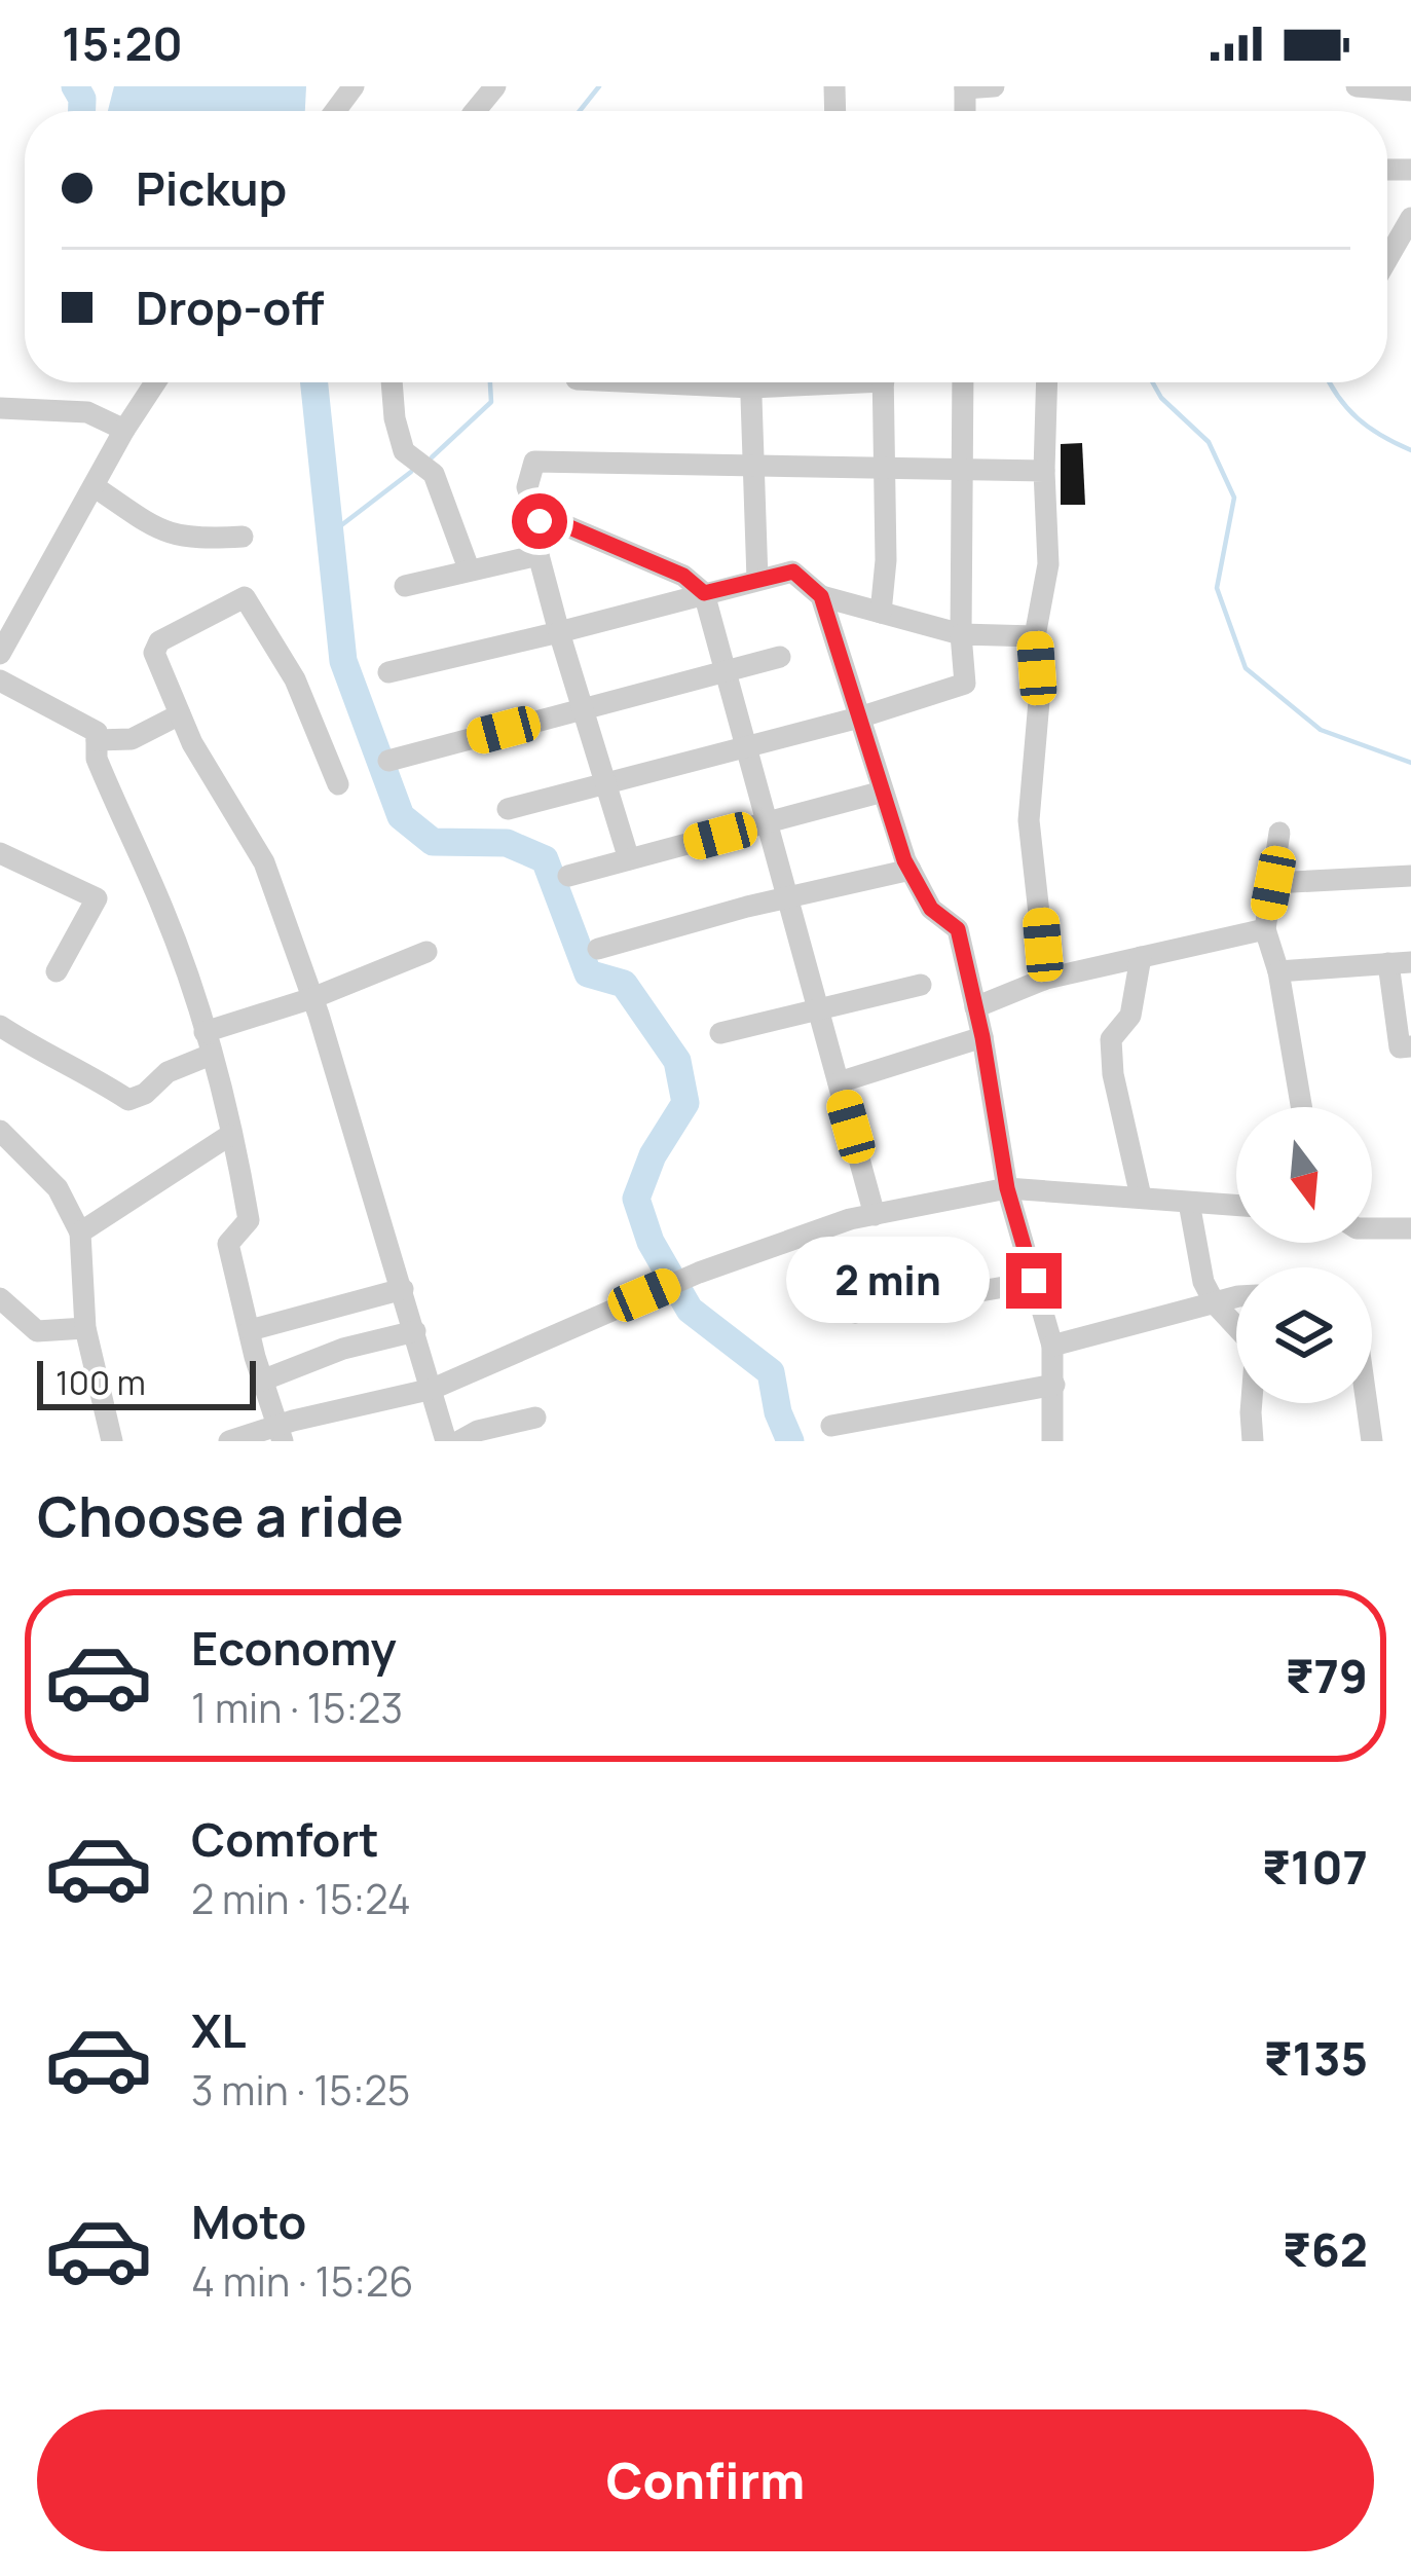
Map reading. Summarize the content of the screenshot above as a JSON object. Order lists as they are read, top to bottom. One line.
{"scale_bar":"100 m","north":"bottom","page":{"status":"15:20","banner":["Pickup","Drop-off"],"bubble":"2 min","scale":"100 m","heading":"Choose a ride","list":[{"name":"Economy","note":"1 min · 15:23","value":"₹79"},{"name":"Comfort","note":"2 min · 15:24","value":"₹107"},{"name":"XL","note":"3 min · 15:25","value":"₹135"},{"name":"Moto","note":"4 min · 15:26","value":"₹62"}],"buttons":"Confirm"}}
